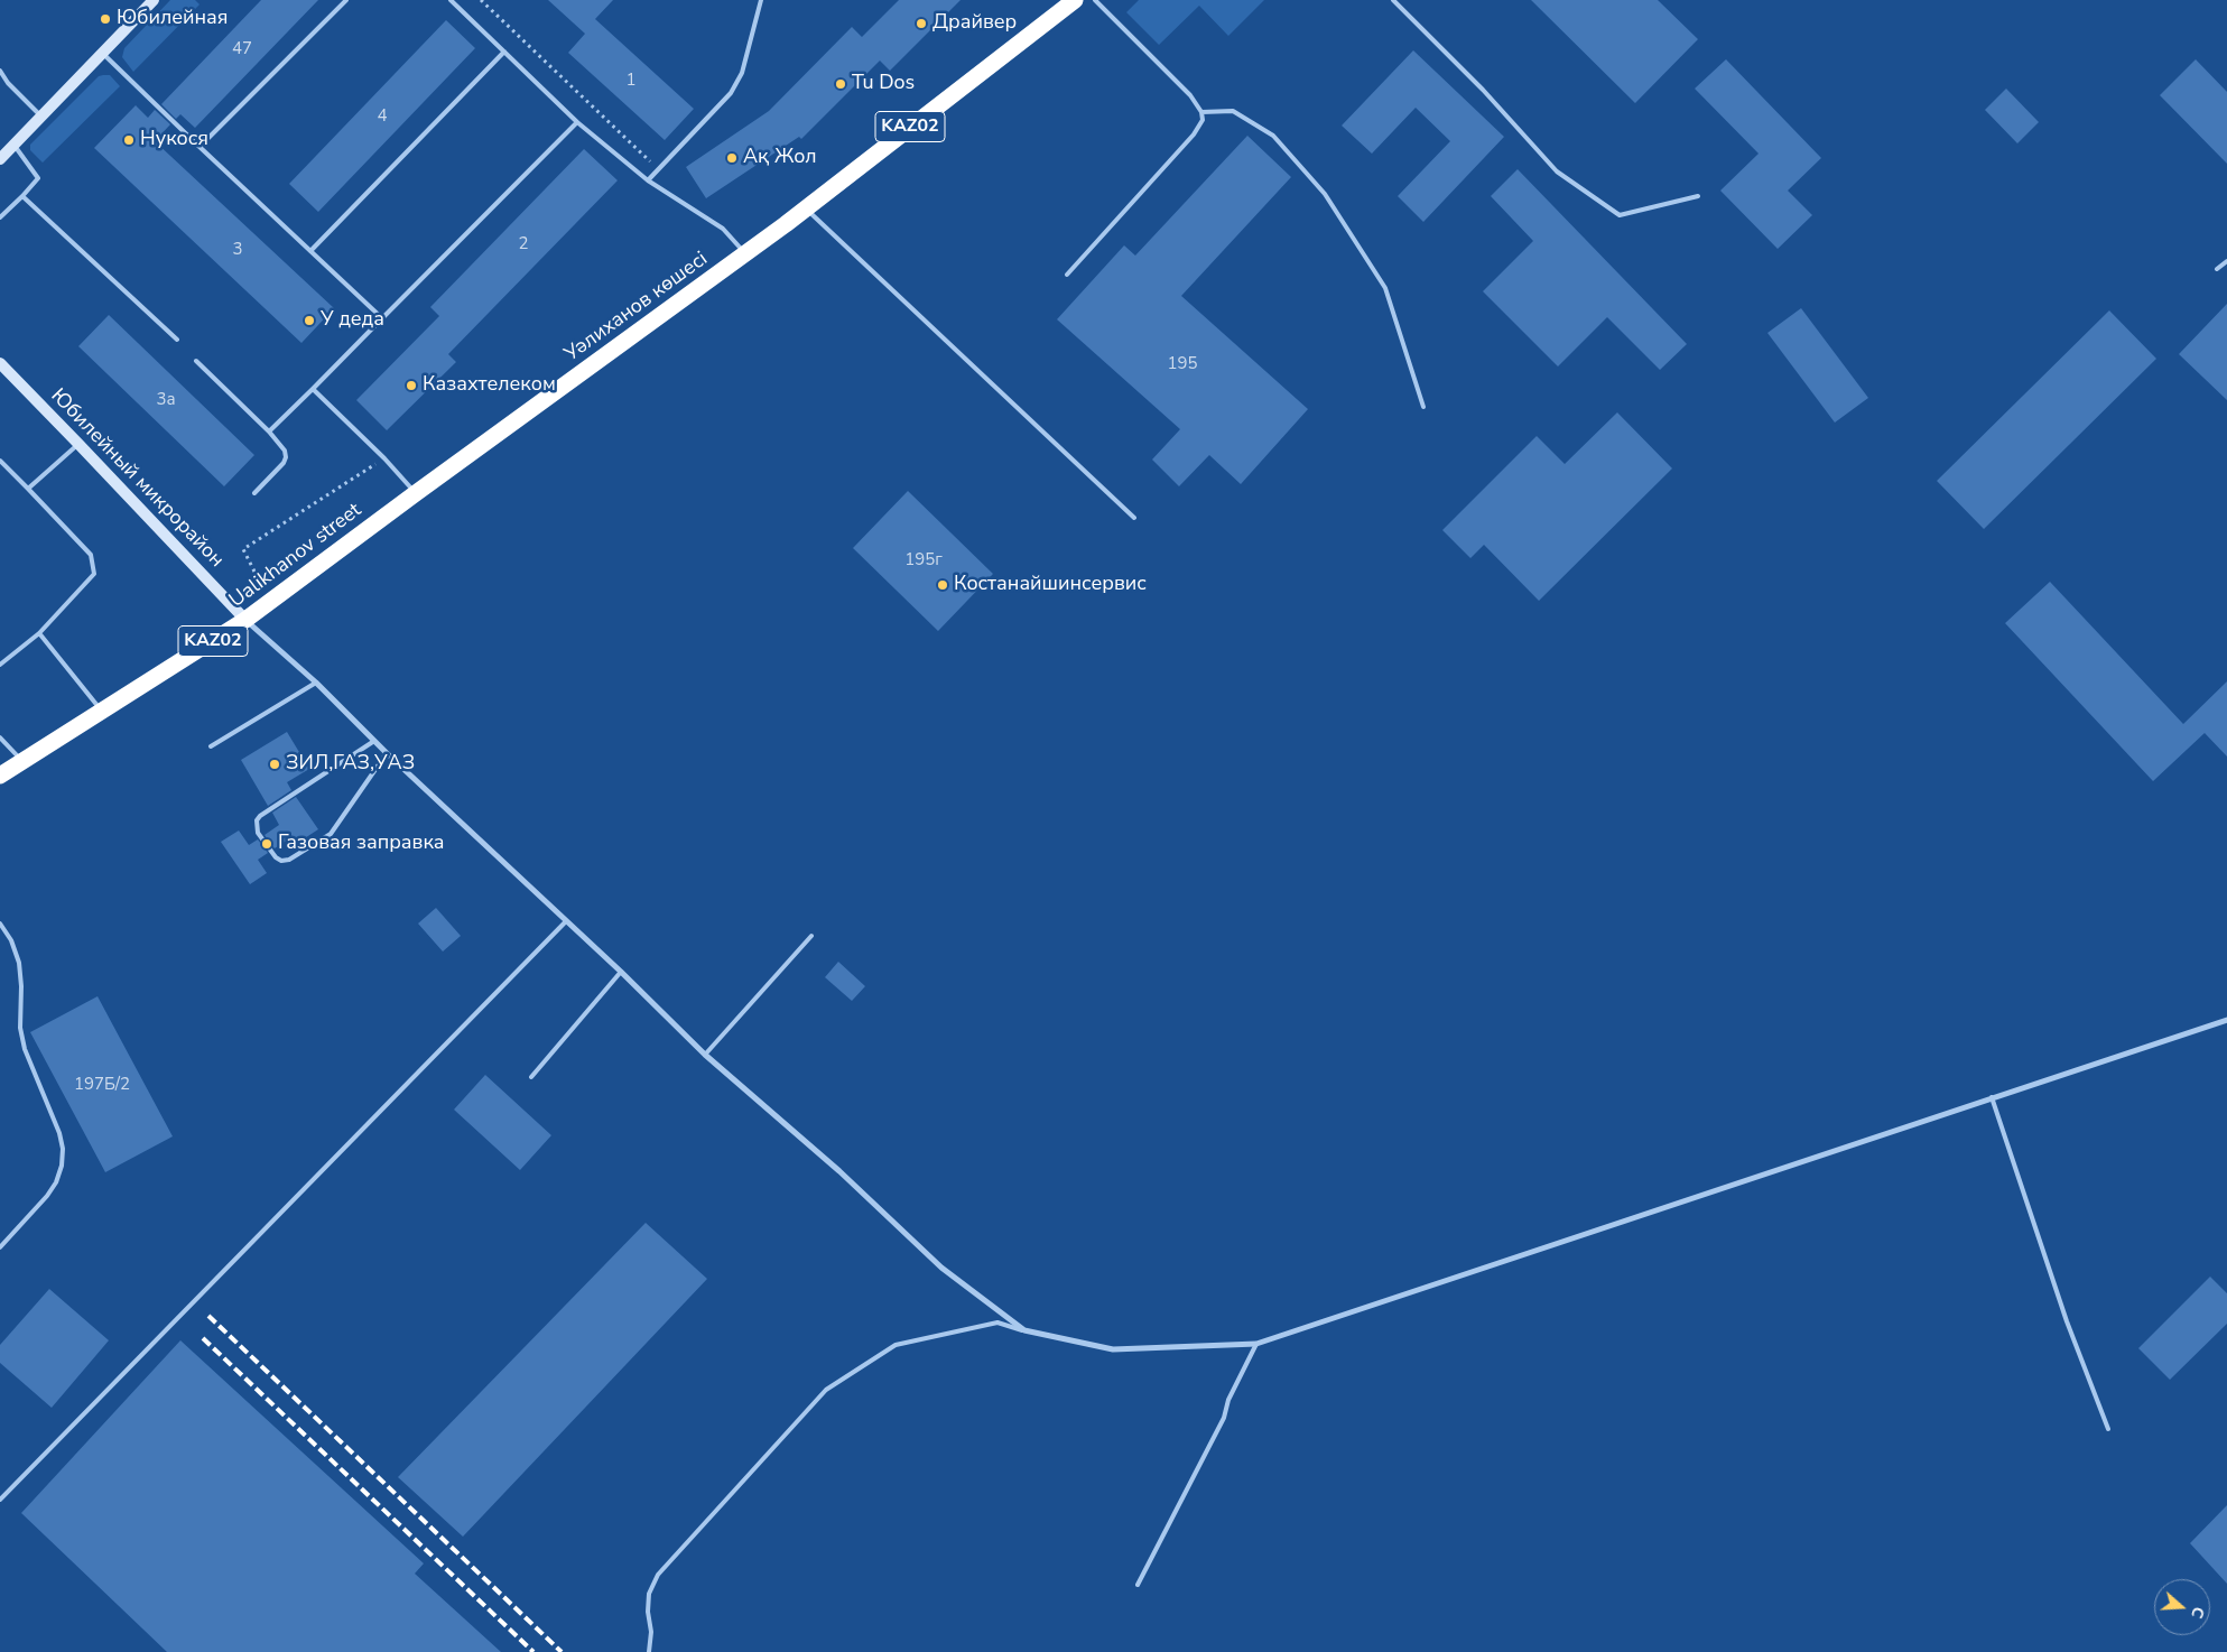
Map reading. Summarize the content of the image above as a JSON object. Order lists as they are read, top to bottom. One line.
{"streets":{"highway":["KАZ02","Уәлиханов көшесі","Ualikhanov street"],"street":["Юбилейный микрорайон"]},"crossings":[["KАZ02","Уәлиханов көшесі"],["Уәлиханов көшесі","Ualikhanov street"],["Юбилейный микрорайон","Ualikhanov street"]],"places":["Юбилейная","Драйвер","Tu Dos","Нукося","Ақ Жол","У деда","Казахтелеком","Костанайшинсервис","ЗИЛ,ГАЗ,УАЗ","Газовая заправка"],"house_numbers":["47","1","4","2","3","195","3а","195г","197Б/2"],"north":"right"}
